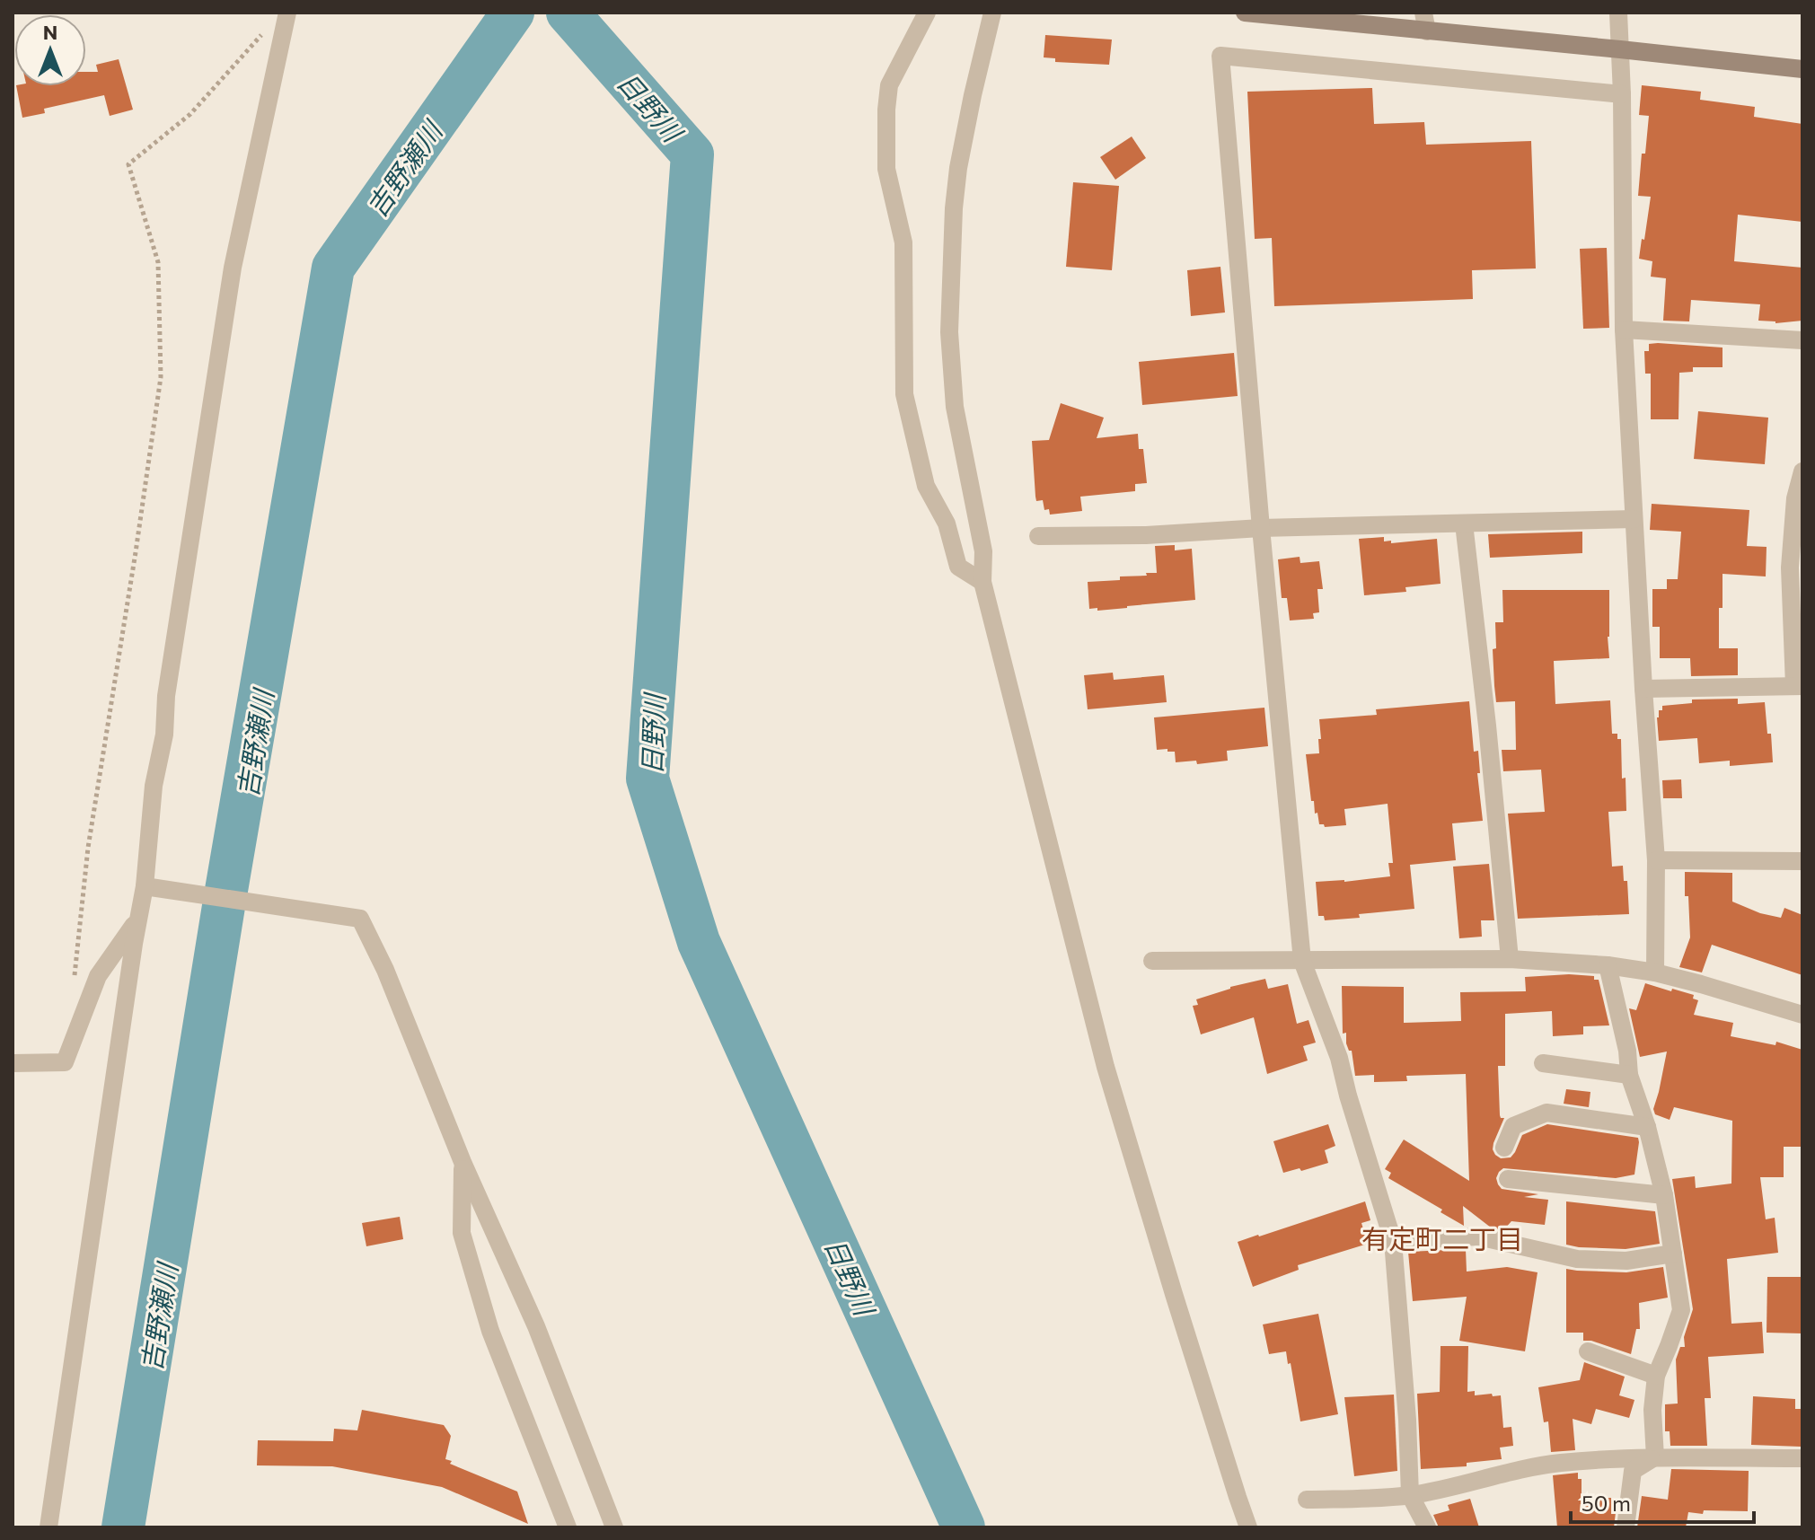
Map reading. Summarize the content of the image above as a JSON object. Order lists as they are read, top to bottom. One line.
{"districts":["有定町二丁目"],"water":["日野川","吉野瀬川"],"scale_bar":"50 m","north":"top"}
